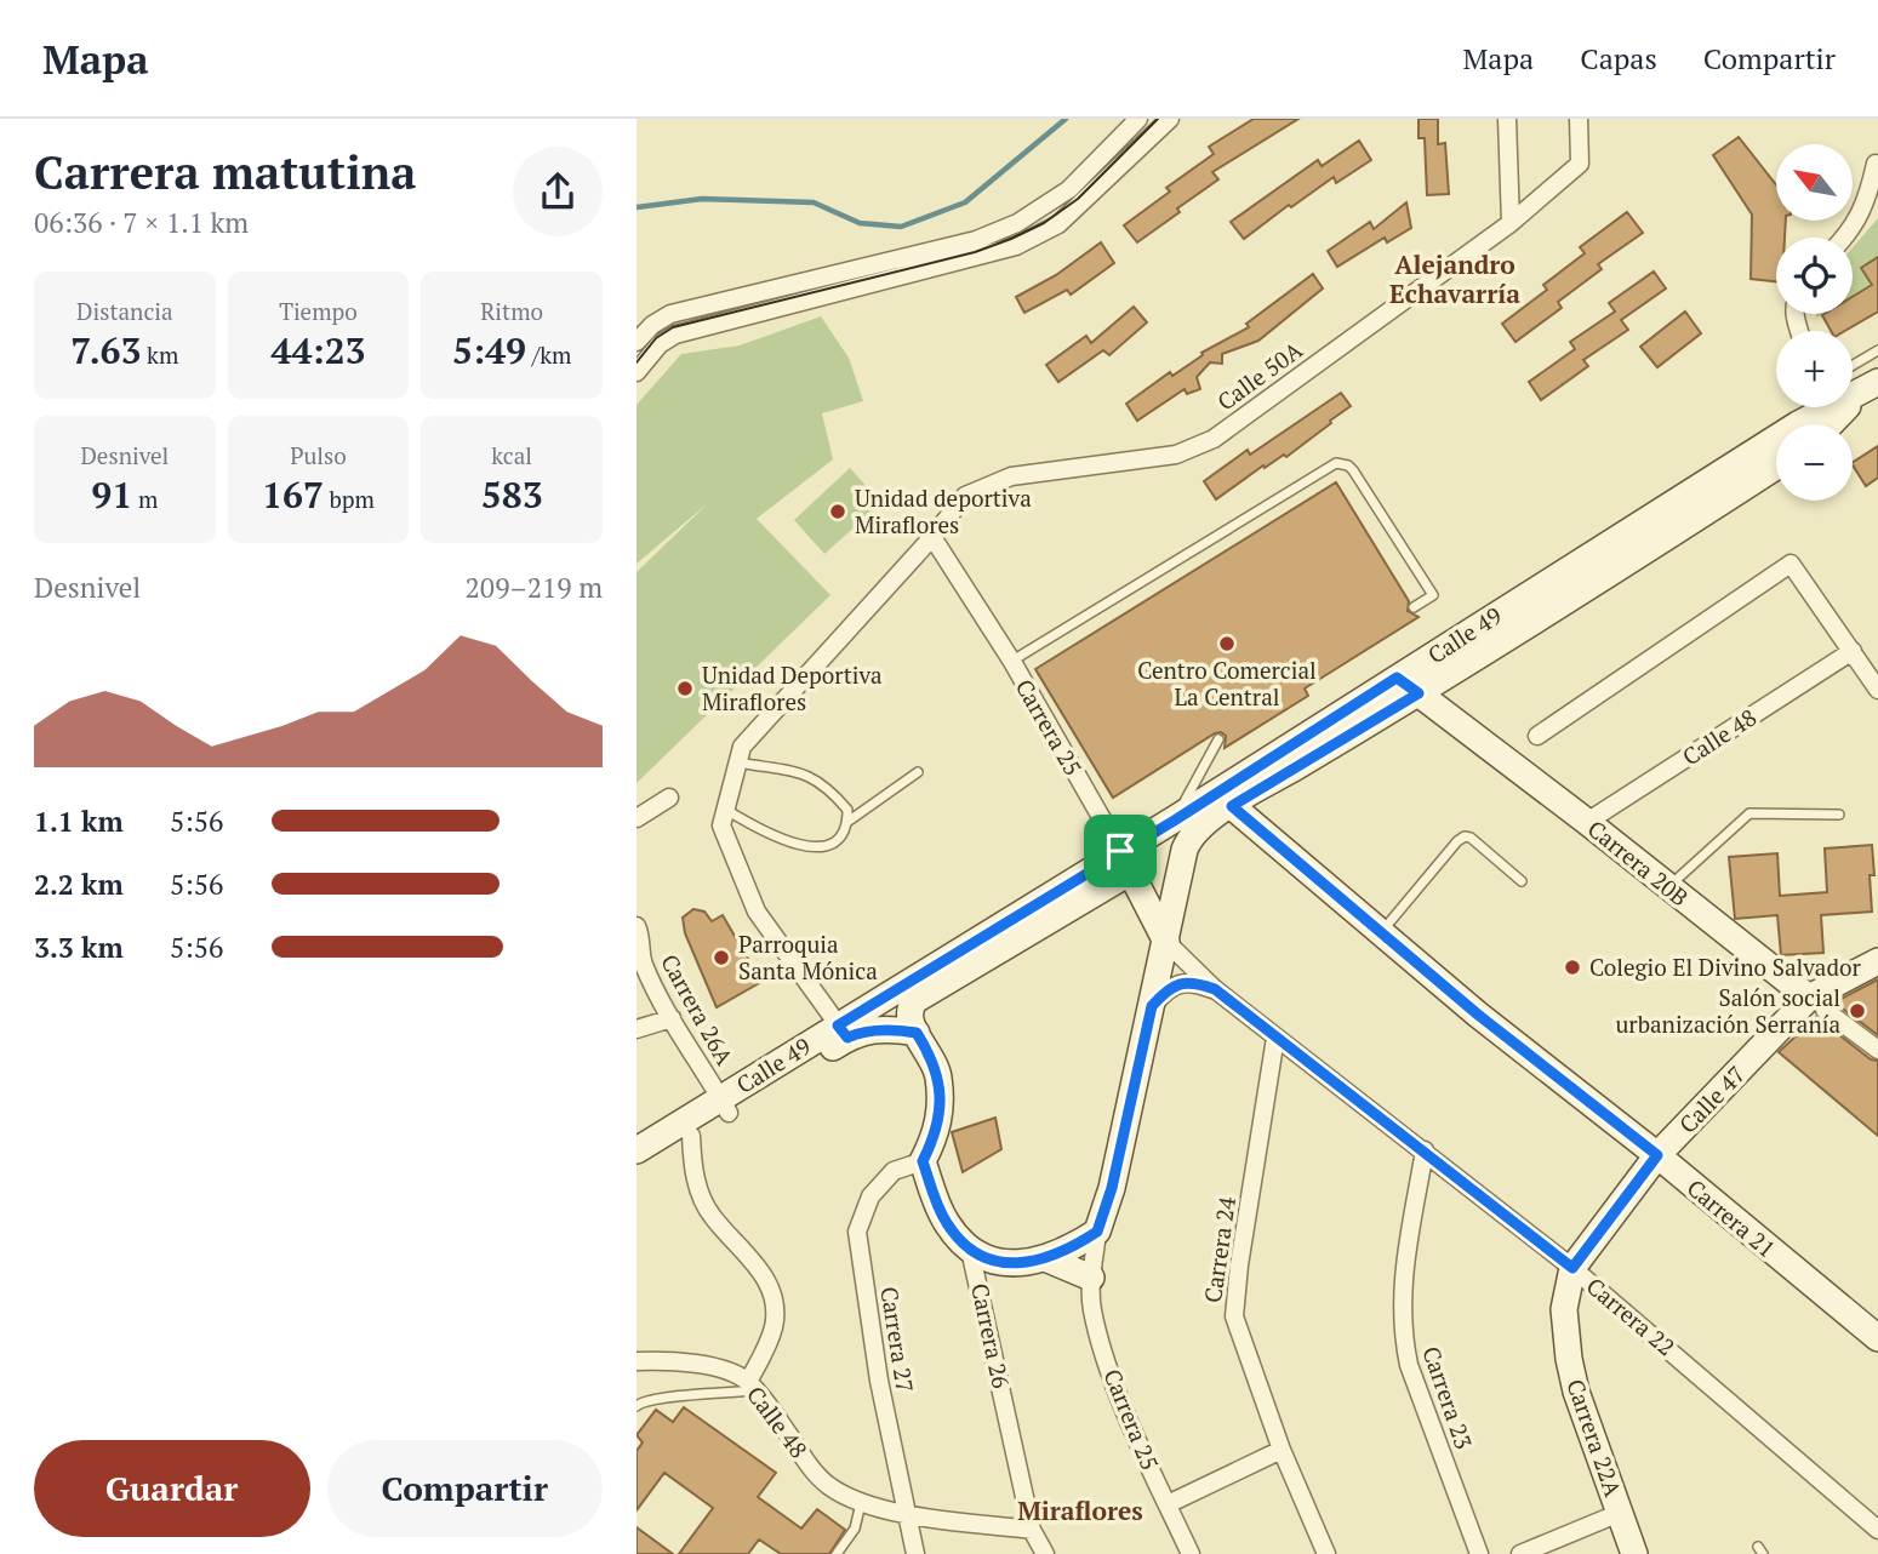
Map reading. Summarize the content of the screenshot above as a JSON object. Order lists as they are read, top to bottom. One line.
{"streets":{"main road":["Calle 49","Carrera 25","Carrera 20B","Calle 47","Carrera 21","Carrera 26","Carrera 22A"],"street":["Calle 50A","Calle 48","Carrera 26A","Carrera 24","Carrera 22","Carrera 27","Carrera 23"]},"crossings":[["Calle 50A","Carrera 25"],["Calle 49","Carrera 25"],["Calle 49","Carrera 20B"],["Calle 49","Carrera 26A"],["Calle 49","Carrera 21"],["Carrera 25","Carrera 22"],["Calle 48","Carrera 20B"],["Calle 48","Carrera 27"],["Carrera 20B","Calle 47"],["Calle 47","Carrera 21"],["Calle 47","Carrera 22"],["Calle 47","Carrera 22A"],["Carrera 24","Carrera 22"],["Carrera 22","Carrera 23"],["Carrera 22","Carrera 22A"],["Carrera 26","Carrera 27"]],"districts":["Alejandro Echavarría","Miraflores"],"places":["Unidad deportiva Miraflores","Centro Comercial La Central","Unidad Deportiva Miraflores","Parroquia Santa Mónica","Colegio El Divino Salvador","Salón social urbanización Serranía"],"north":"top left","page":{"header":"Mapa","nav":["Mapa","Capas","Compartir"],"heading":["Carrera matutina","06:36 · 7 × 1.1 km"],"map_buttons":["+","−"],"stats":[["Distancia","7.63 km"],["Tiempo","44:23"],["Ritmo","5:49 /km"],["Desnivel","91 m"],["Pulso","167 bpm"],["kcal","583"]],"chart":["Desnivel","209–219 m"],"list":[{"name":"1.1 km","note":"5:56"},{"name":"2.2 km","note":"5:56"},{"name":"3.3 km","note":"5:56"}],"buttons":["Guardar","Compartir"]}}
